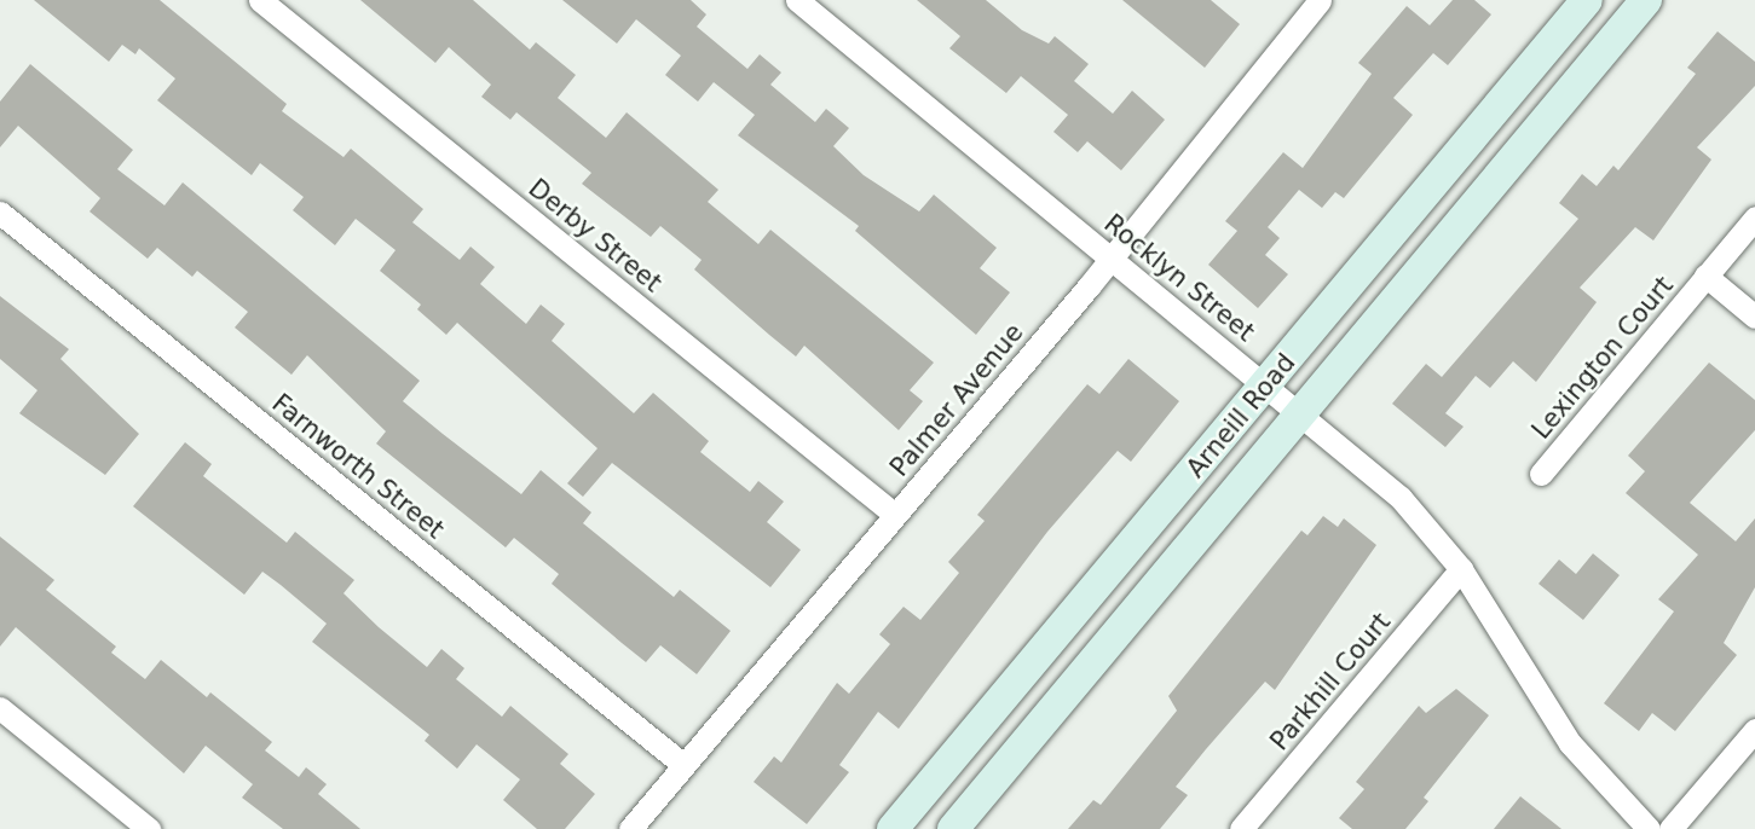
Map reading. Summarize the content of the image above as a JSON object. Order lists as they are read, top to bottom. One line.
{"streets":{"main road":["Arneill Road"],"street":["Derby Street","Rocklyn Street","Lexington Court","Palmer Avenue","Farnworth Street","Parkhill Court"]},"crossings":[["Derby Street","Palmer Avenue"],["Rocklyn Street","Palmer Avenue"],["Rocklyn Street","Arneill Road"],["Rocklyn Street","Parkhill Court"],["Palmer Avenue","Farnworth Street"]]}
